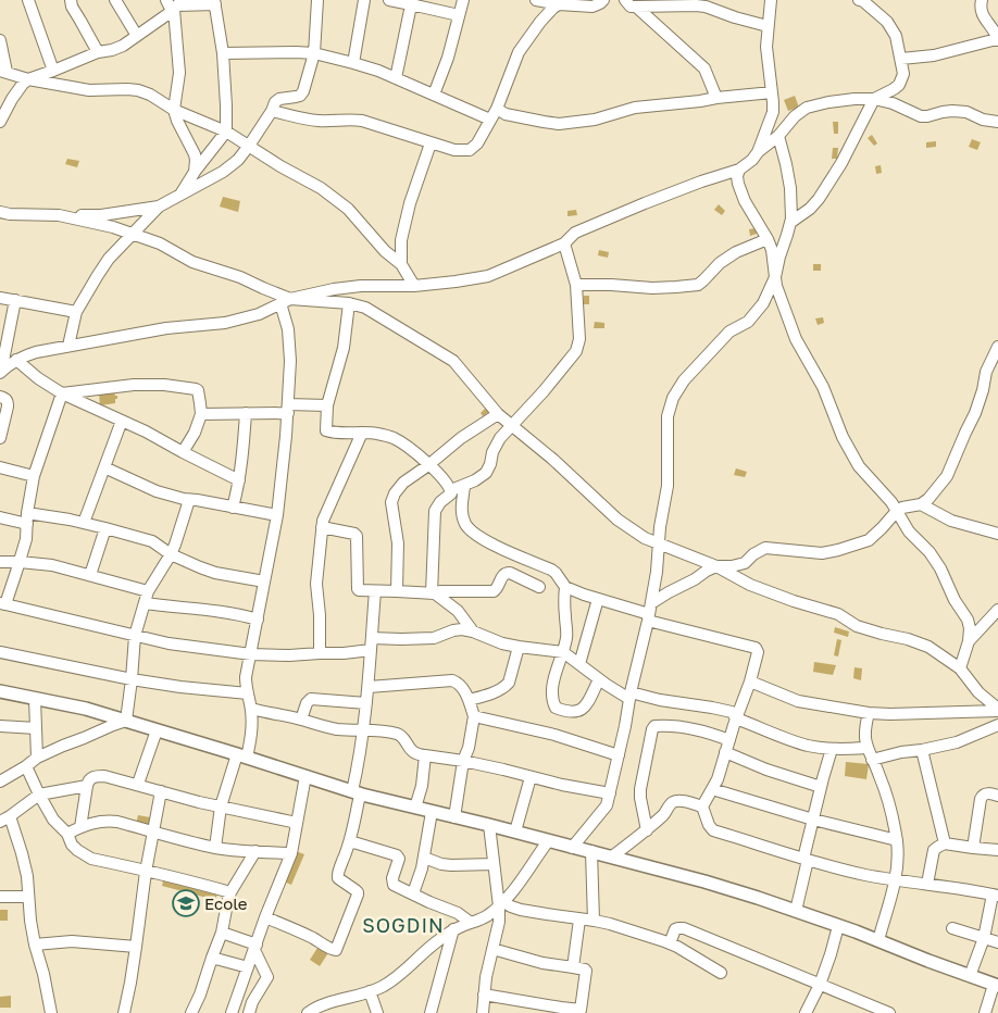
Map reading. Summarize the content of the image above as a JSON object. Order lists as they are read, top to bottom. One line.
{"districts":["SOGDIN"],"places":{"school or university":["Ecole"]}}
